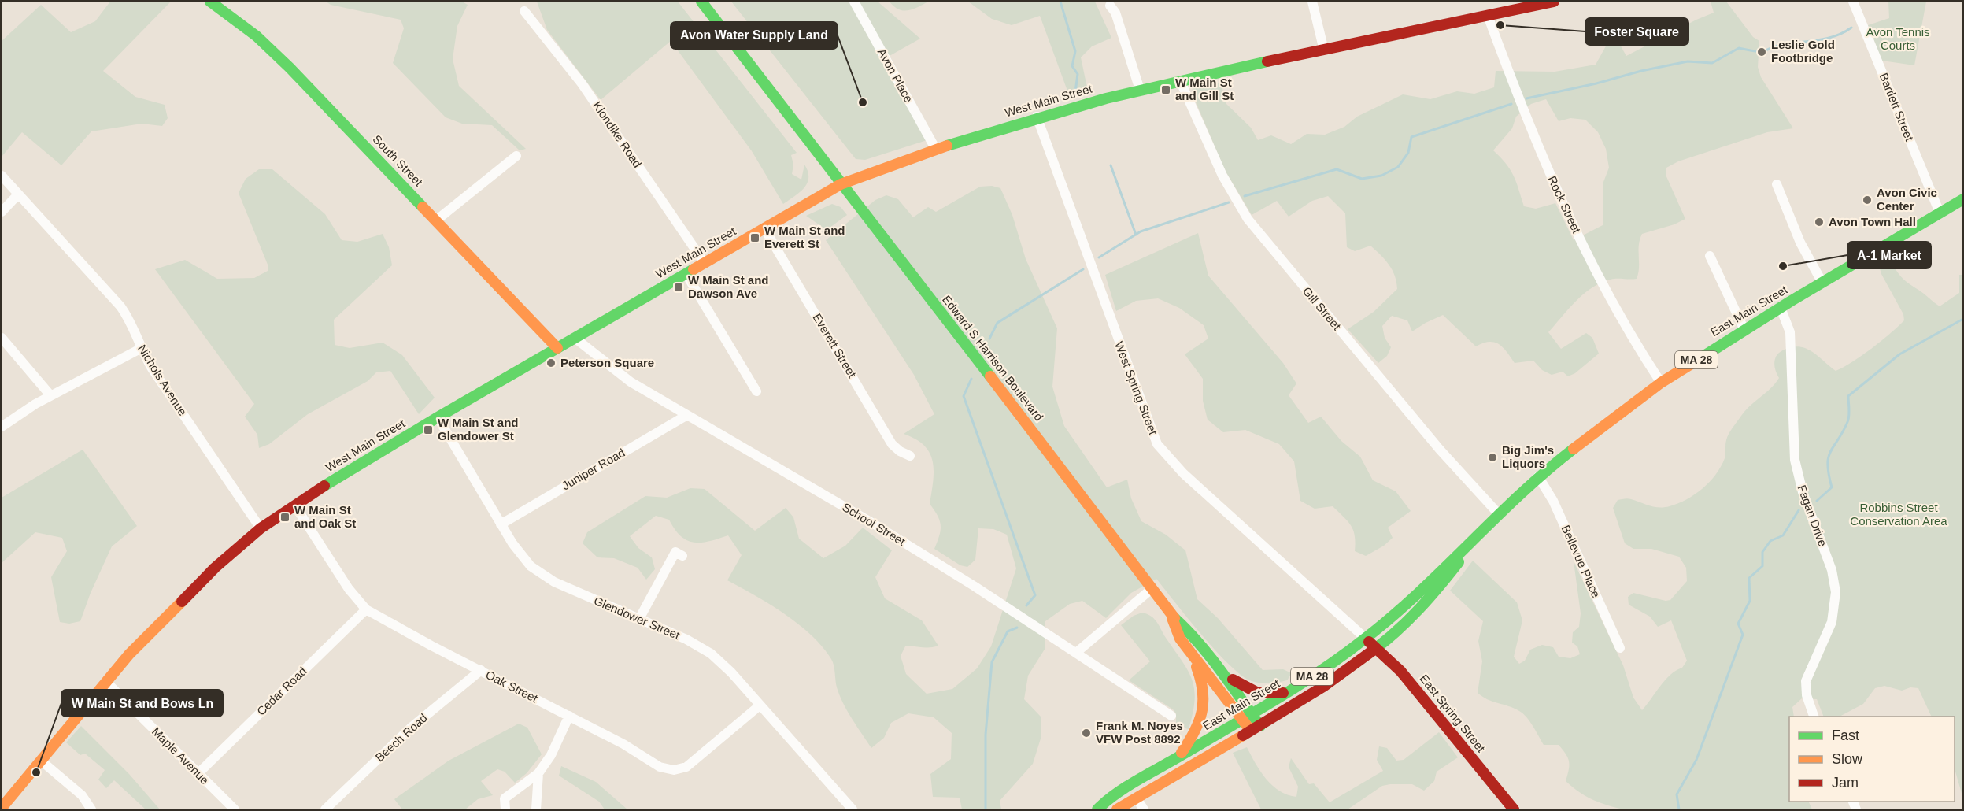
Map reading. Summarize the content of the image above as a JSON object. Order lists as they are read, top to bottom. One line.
{"streets":{"main road":["West Main Street","South Street","East Main Street","Edward S Harrison Boulevard","MA 28","East Spring Street"],"street":["Avon Place","Bartlett Street","Klondike Road","Rock Street","Gill Street","Everett Street","Nichols Avenue","West Spring Street","Juniper Road","Fagan Drive","School Street","Bellevue Place","Glendower Street","Oak Street","Cedar Road","Beech Road","Maple Avenue"]},"crossings":[["Avon Place","West Main Street"],["West Main Street","Klondike Road"],["West Main Street","South Street"],["West Main Street","Rock Street"],["West Main Street","Gill Street"],["West Main Street","Everett Street"],["West Main Street","Edward S Harrison Boulevard"],["West Main Street","Nichols Avenue"],["West Main Street","West Spring Street"],["West Main Street","School Street"],["West Main Street","Glendower Street"],["West Main Street","Oak Street"],["West Main Street","Maple Avenue"],["Bartlett Street","East Main Street"],["Rock Street","East Main Street"],["Gill Street","East Main Street"],["East Main Street","Edward S Harrison Boulevard"],["East Main Street","West Spring Street"],["East Main Street","Fagan Drive"],["East Main Street","Bellevue Place"],["East Main Street","East Spring Street"],["West Spring Street","East Spring Street"],["Juniper Road","School Street"],["Juniper Road","Glendower Street"],["Glendower Street","Oak Street"],["Oak Street","Cedar Road"],["Oak Street","Beech Road"],["Cedar Road","Maple Avenue"]],"parks":["Avon Tennis Courts","Robbins Street Conservation Area"],"places":{"other":["Foster Square","Leslie Gold Footbridge","Avon Water Supply Land","Avon Civic Center","Avon Town Hall","A-1 Market","Peterson Square","Big Jim's Liquors","Frank M. Noyes VFW Post 8892","W Main St and Bows Ln"],"transit":["W Main St and Gill St","W Main St and Everett St","W Main St and Dawson Ave","W Main St and Glendower St","W Main St and Oak St"]},"legend":["Fast","Slow","Jam"]}
